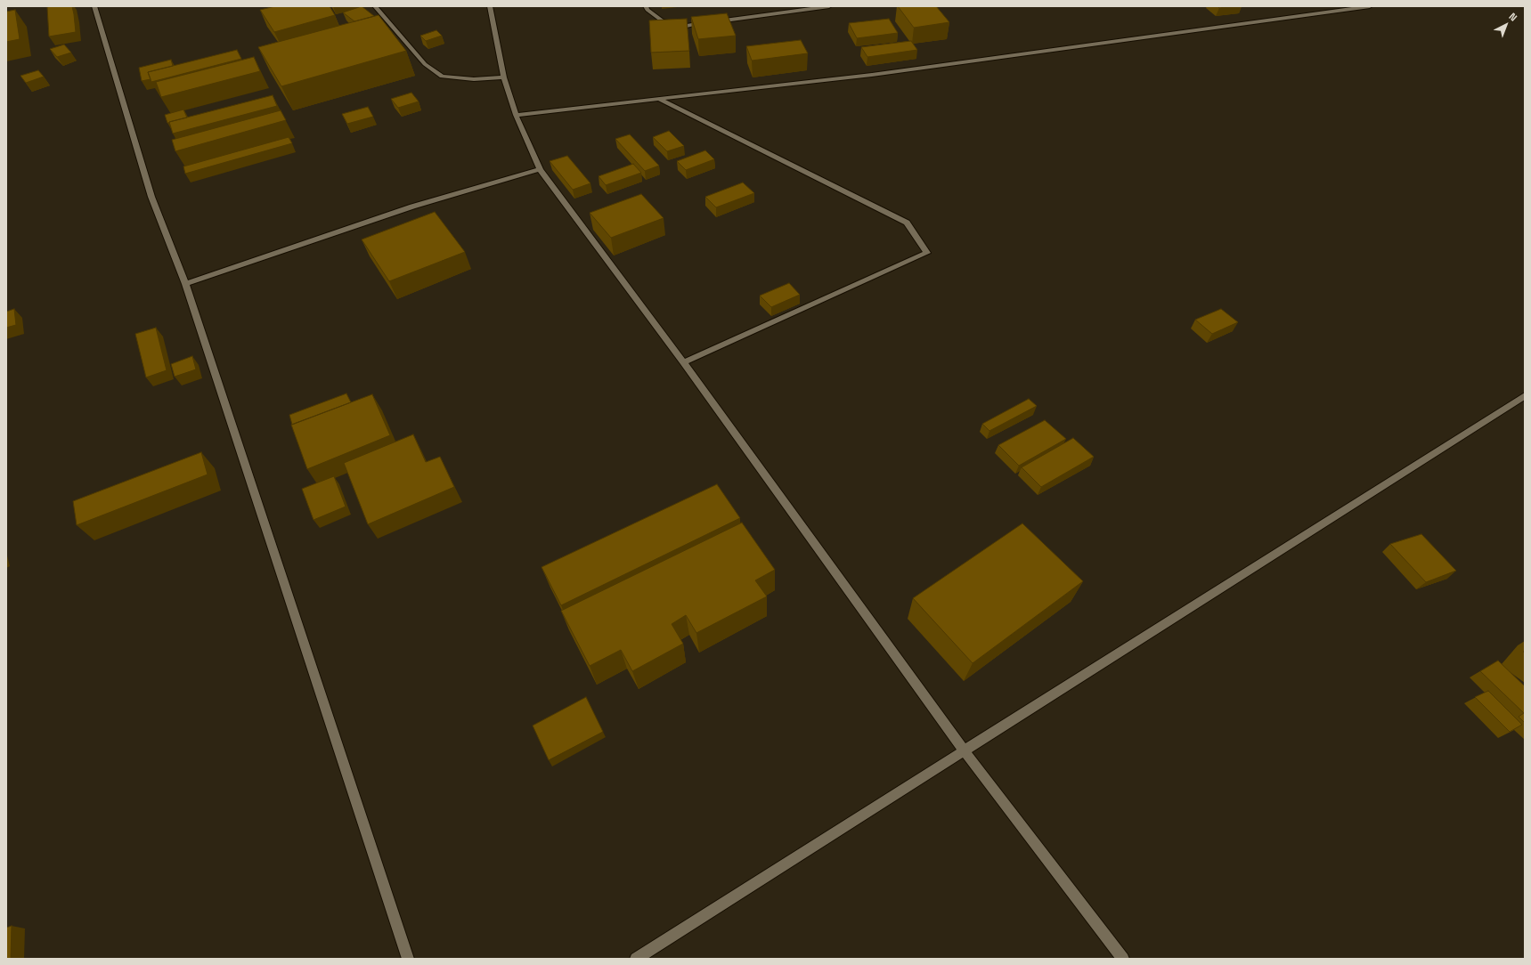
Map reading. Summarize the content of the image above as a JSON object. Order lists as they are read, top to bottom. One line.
{"north":"top right"}
